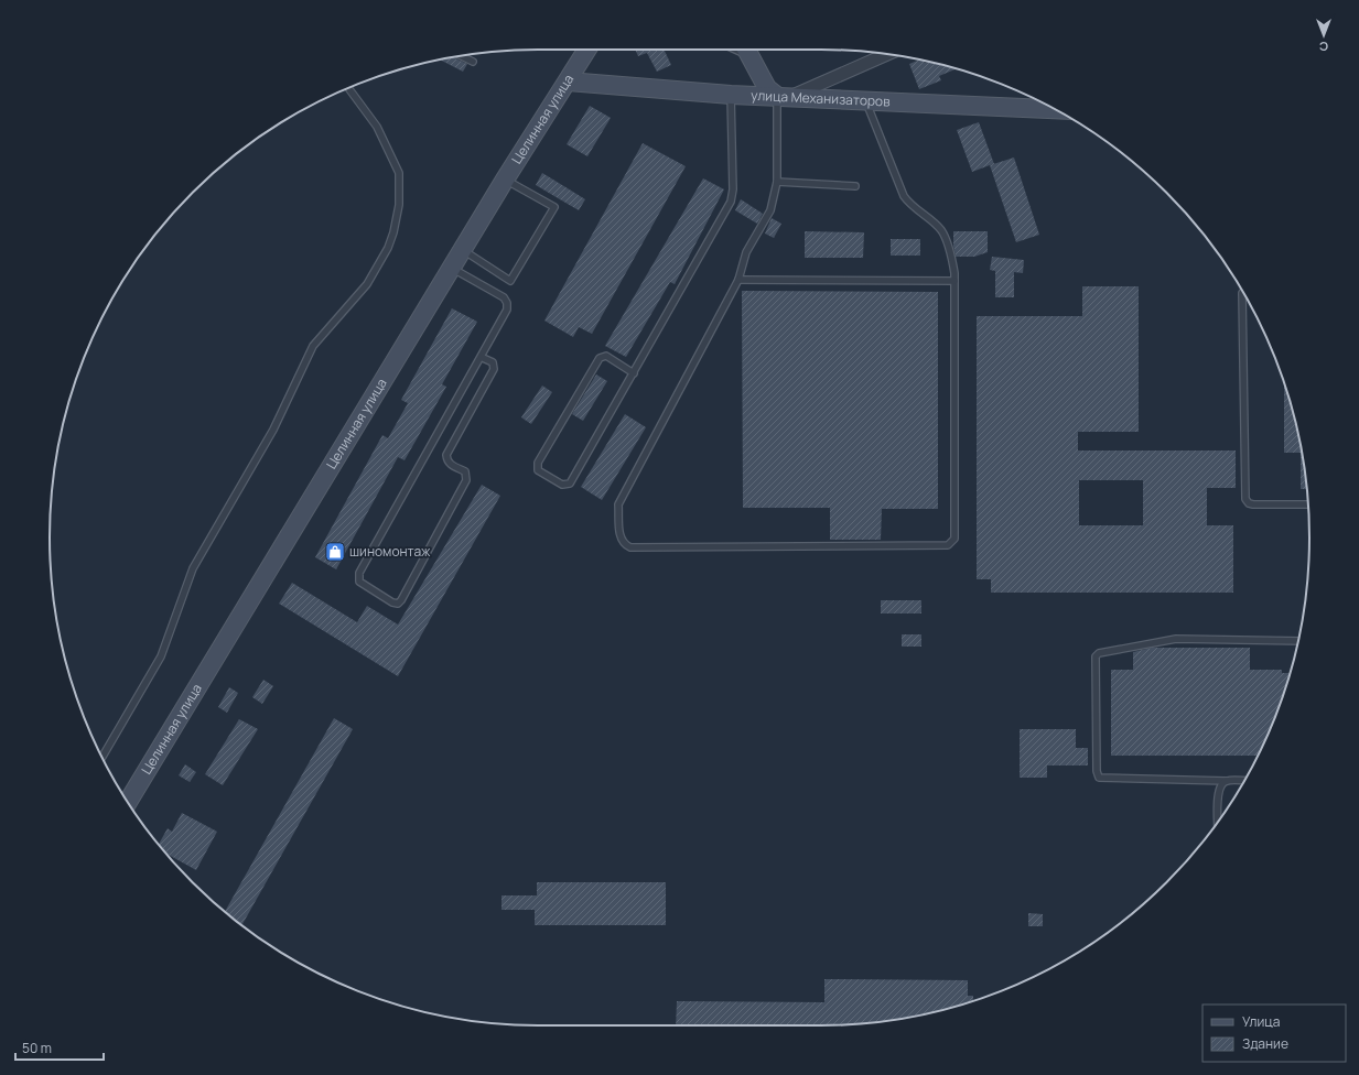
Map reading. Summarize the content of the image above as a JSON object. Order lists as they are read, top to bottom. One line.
{"streets":{"main road":["улица Механизаторов","Целинная улица"]},"crossings":[["улица Механизаторов","Целинная улица"]],"places":{"shop":["шиномонтаж"]},"legend":["Улица","Здание"],"scale_bar":"50 m","north":"bottom"}
